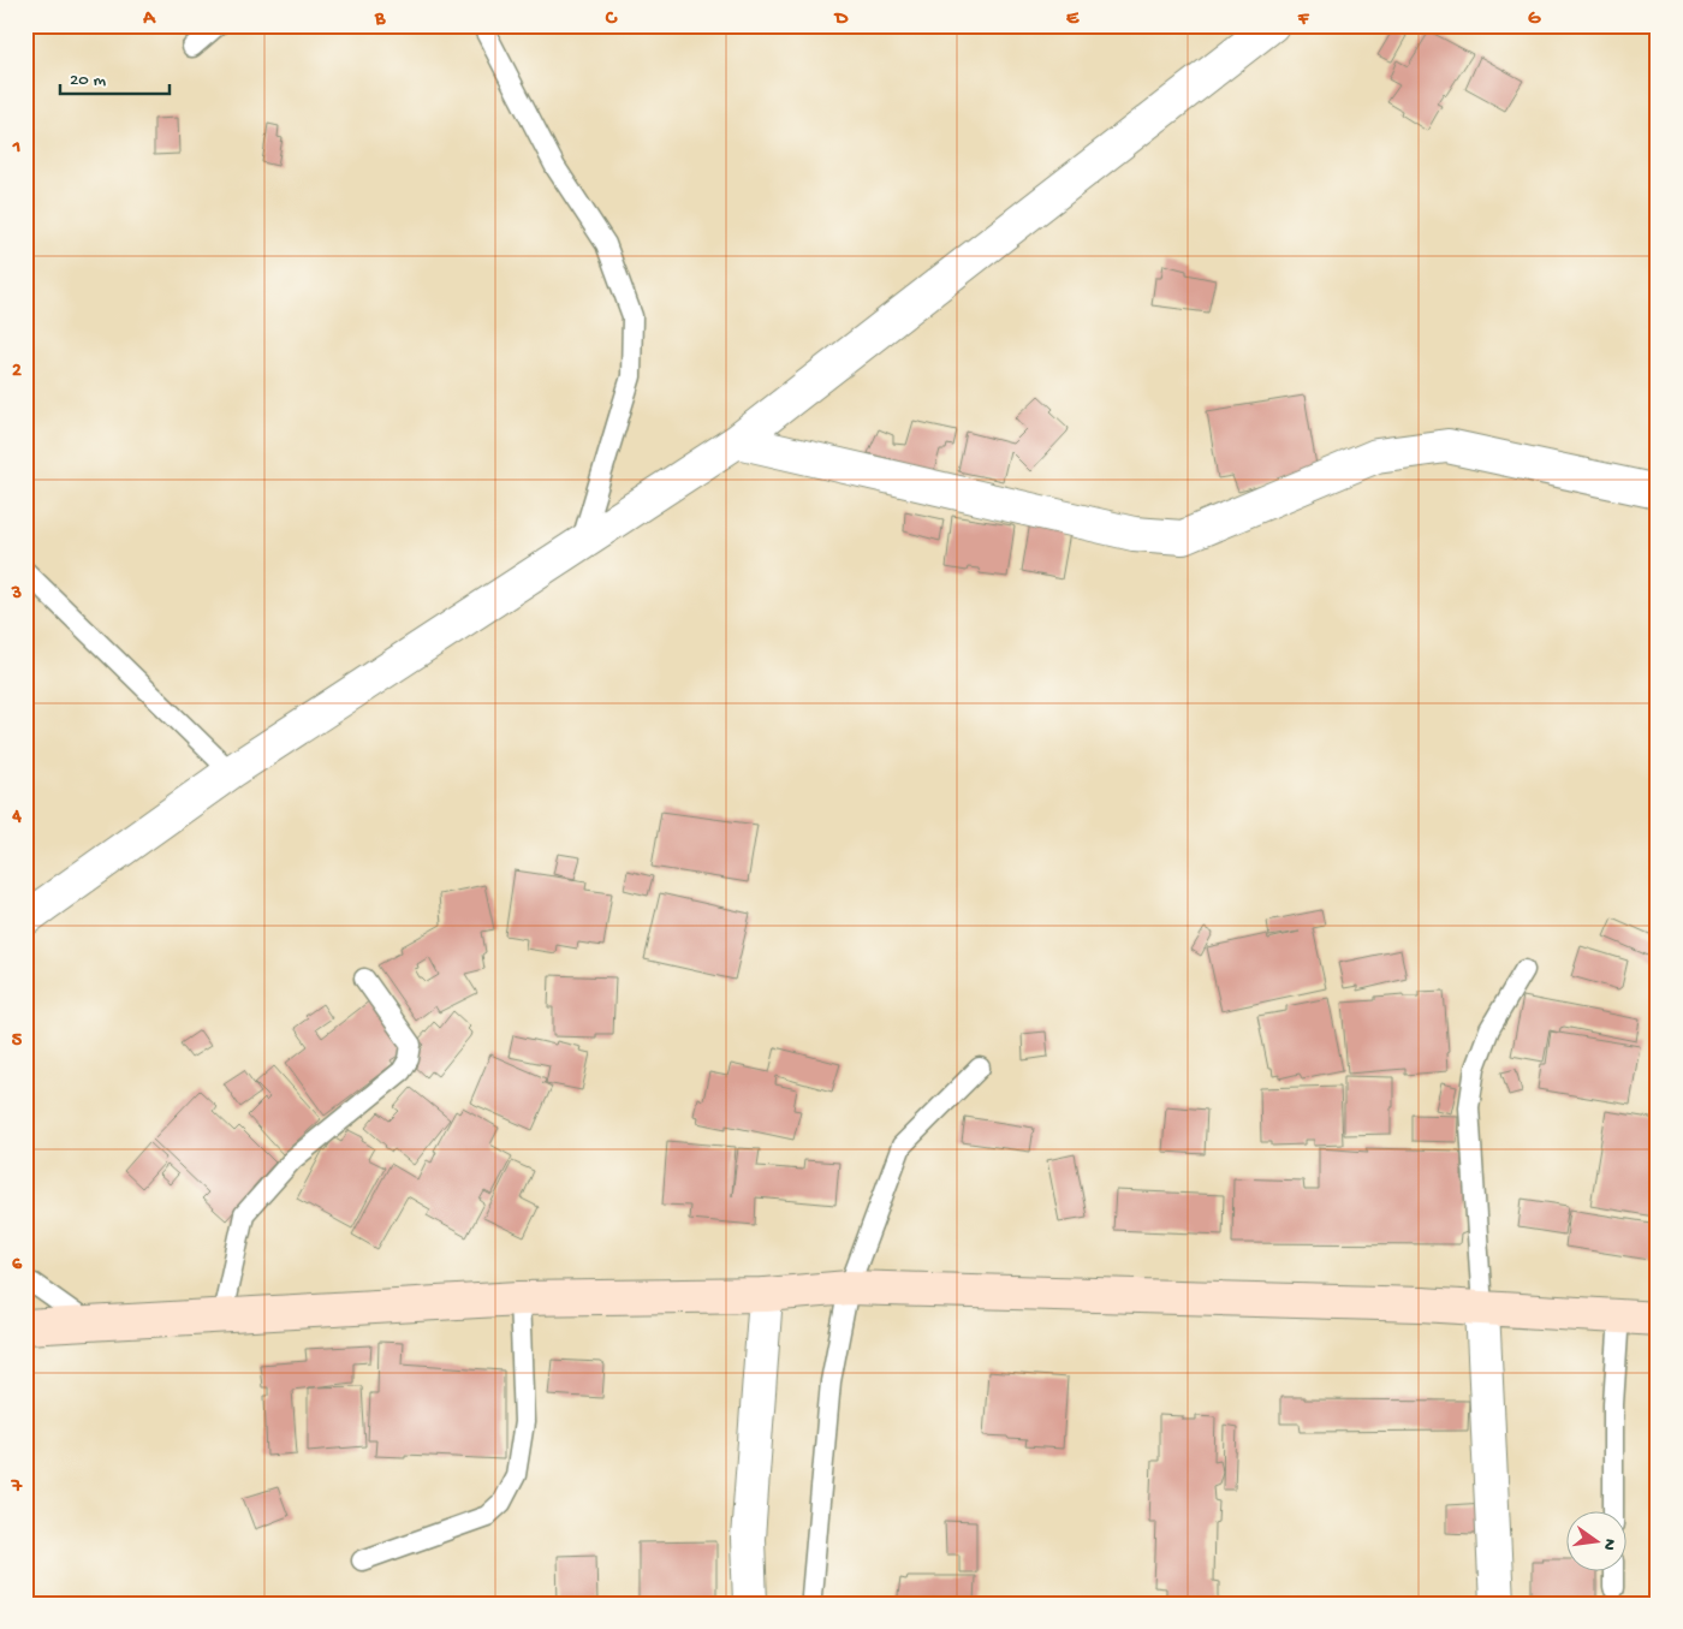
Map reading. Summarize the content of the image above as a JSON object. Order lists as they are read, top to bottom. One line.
{"scale_bar":"20 m","north":"right","grid":{"columns":["A","B","C","D","E","F","G"],"rows":["1","2","3","4","5","6","7"]}}
